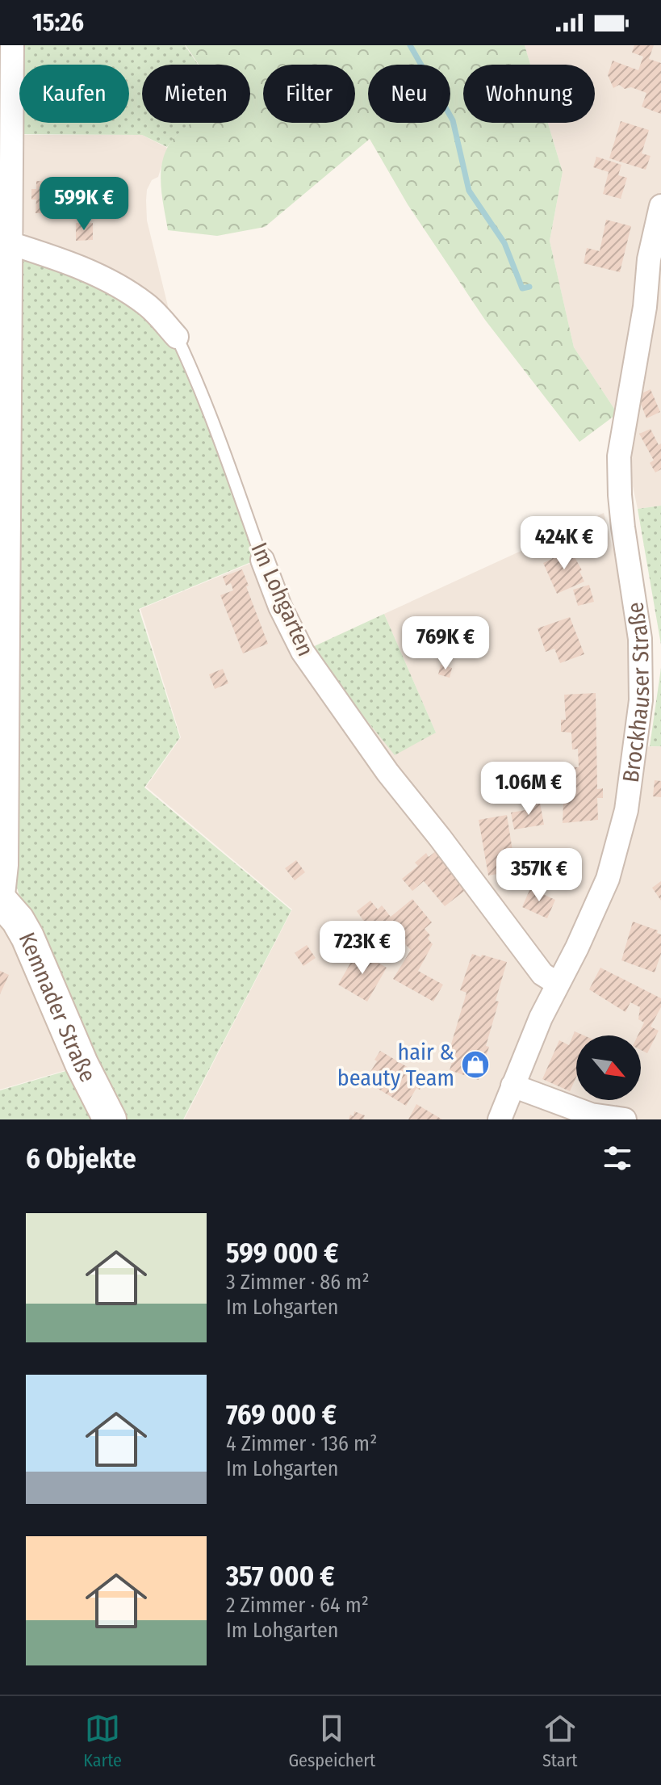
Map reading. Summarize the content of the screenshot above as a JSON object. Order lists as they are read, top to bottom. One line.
{"streets":{"main road":["Kemnader Straße"],"street":["Im Lohgarten","Brockhauser Straße"]},"crossings":[["Im Lohgarten","Brockhauser Straße"]],"places":{"shop":["hair & beauty Team"]},"north":"bottom right","page":{"status":"15:26","chip":["Kaufen","Mieten","Filter","Neu","Wohnung"],"price":["599K €","424K €","769K €","1.06M €","357K €","723K €"],"heading":"6 Objekte","list":[{"name":"599 000 €","note":"3 Zimmer · 86 m² · Im Lohgarten"},{"name":"769 000 €","note":"4 Zimmer · 136 m² · Im Lohgarten"},{"name":"357 000 €","note":"2 Zimmer · 64 m² · Im Lohgarten"}],"tabs":["Karte","Gespeichert","Start"]}}
